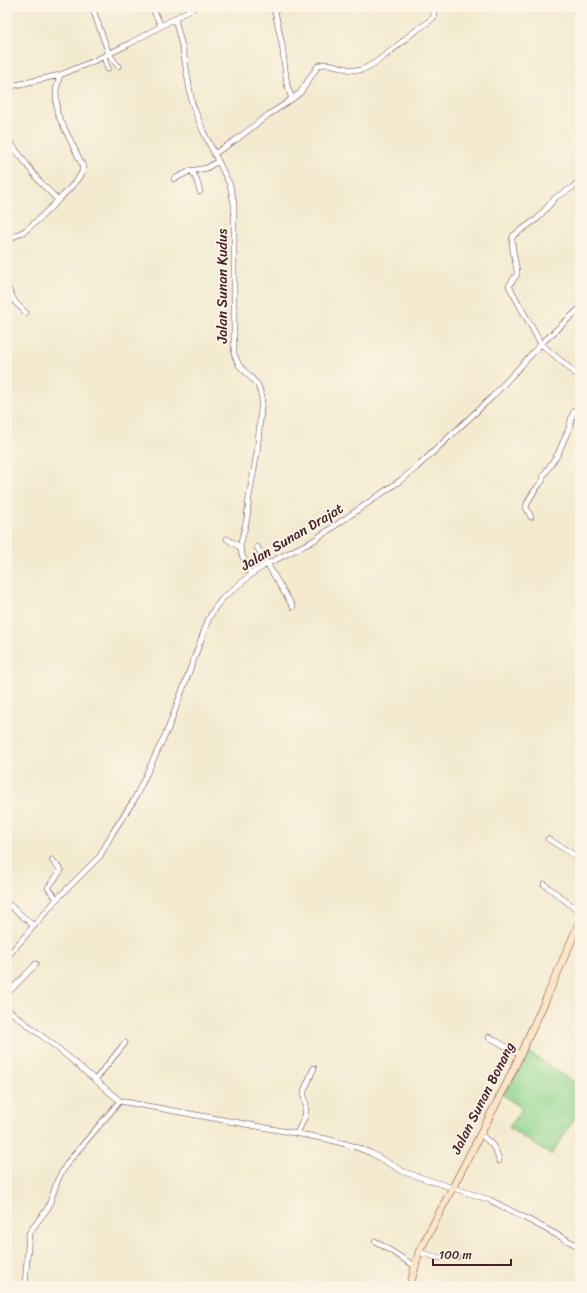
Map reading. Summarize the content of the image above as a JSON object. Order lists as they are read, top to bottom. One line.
{"streets":{"street":["Jalan Sunan Kudus","Jalan Sunan Drajat","Jalan Sunan Bonang"]},"scale_bar":"100 m"}
